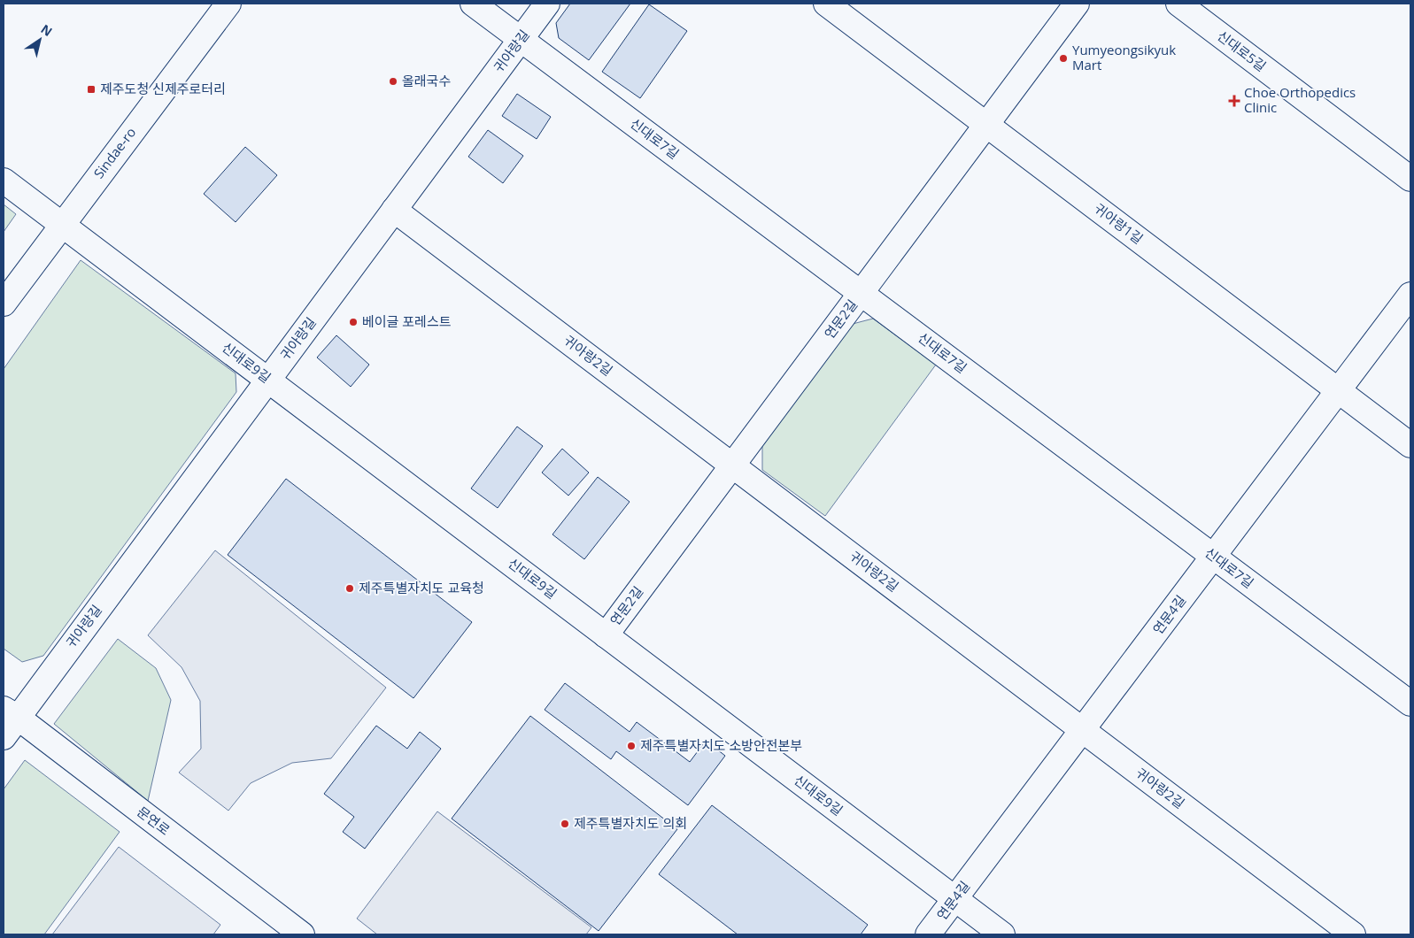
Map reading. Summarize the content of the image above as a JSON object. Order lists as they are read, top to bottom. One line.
{"streets":{"street":["귀아랑길","신대로5길","신대로7길","Sindae-ro","귀아랑1길","연문2길","귀아랑2길","신대로9길","연문4길","문연로"]},"crossings":[["귀아랑길","신대로7길"],["귀아랑길","귀아랑2길"],["귀아랑길","신대로9길"],["귀아랑길","문연로"],["신대로7길","연문2길"],["신대로7길","연문4길"],["Sindae-ro","신대로9길"],["귀아랑1길","연문2길"],["귀아랑1길","연문4길"],["연문2길","귀아랑2길"],["연문2길","신대로9길"],["귀아랑2길","연문4길"],["신대로9길","연문4길"]],"places":{"other":["Yumyeongsikyuk Mart","올래국수","베이글 포레스트","제주특별자치도 교육청","제주특별자치도 소방안전본부","제주특별자치도 의회"],"transit":["제주도청 신제주로터리"],"health":["Choe Orthopedics Clinic"]},"north":"top right"}
